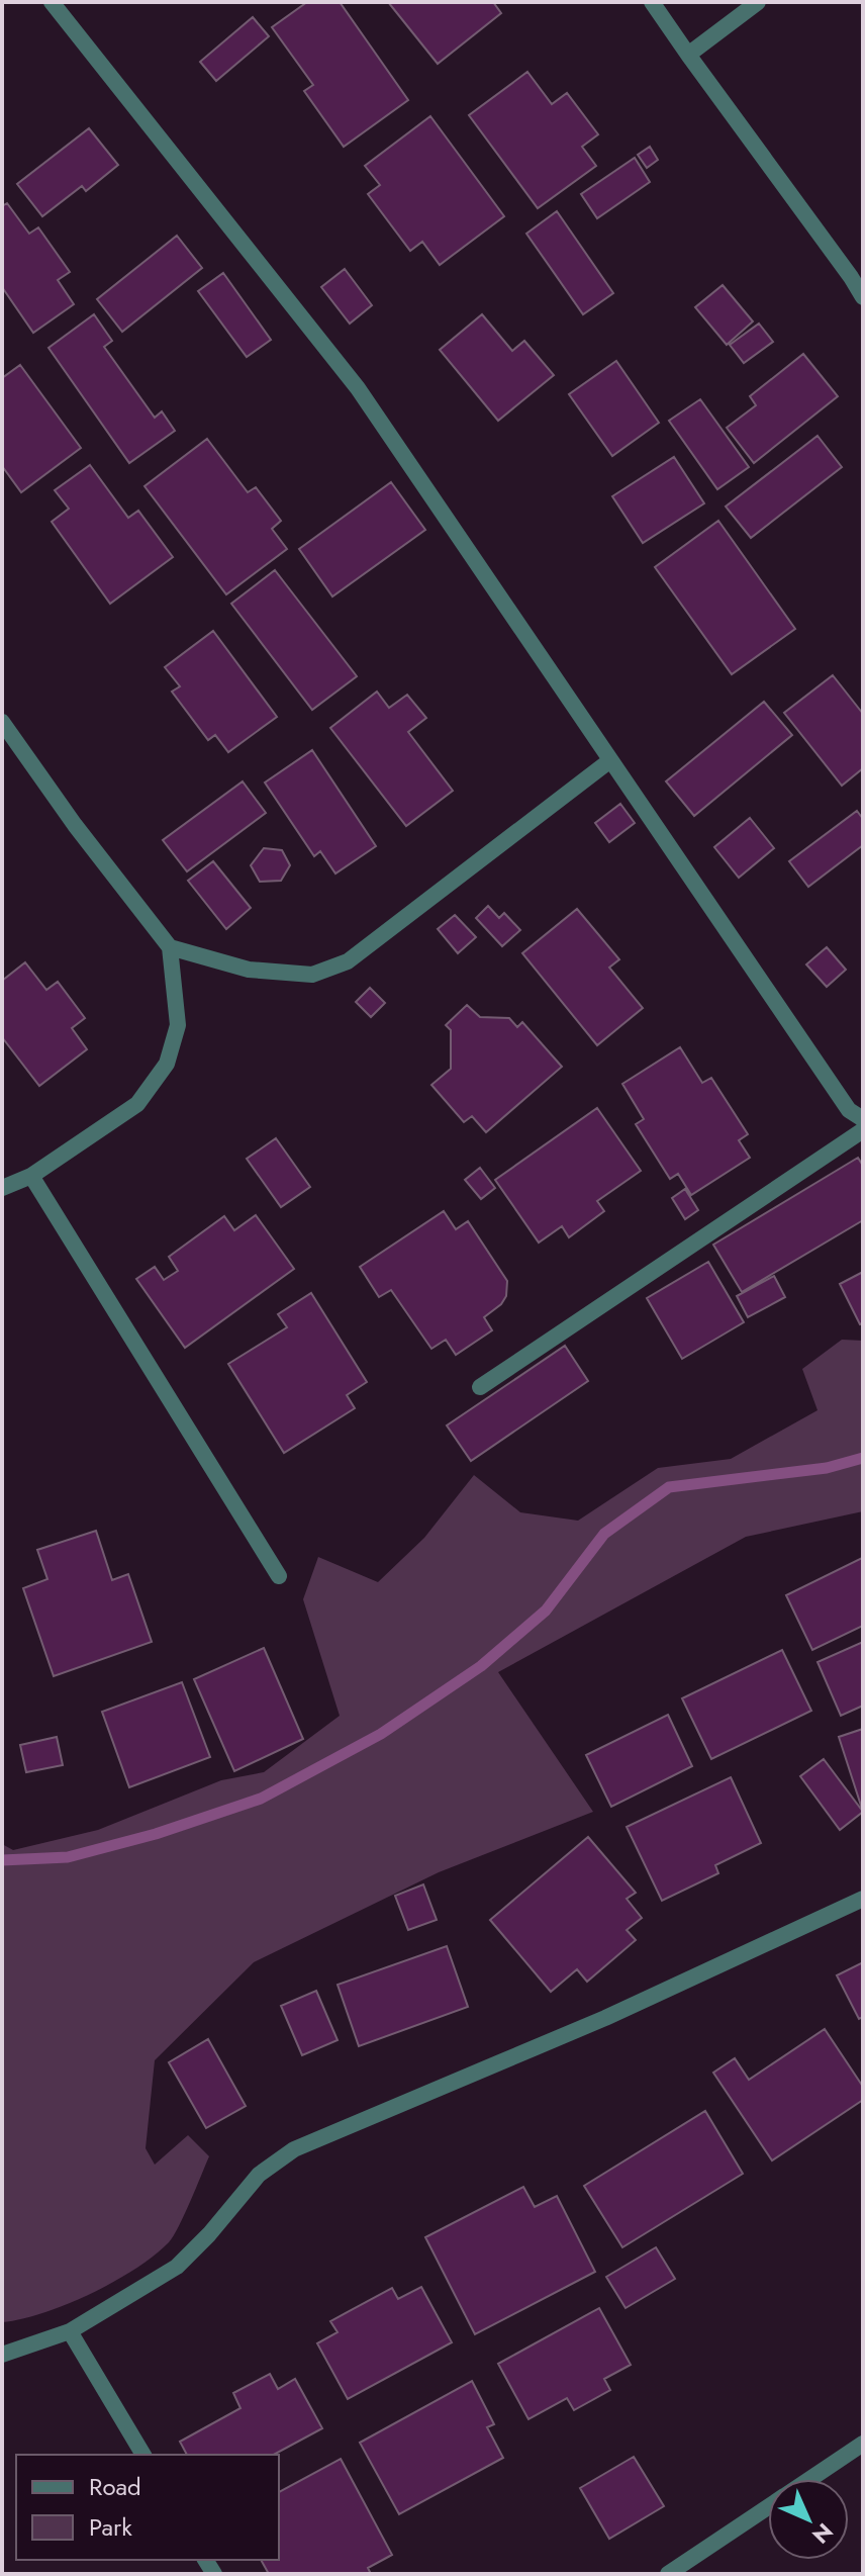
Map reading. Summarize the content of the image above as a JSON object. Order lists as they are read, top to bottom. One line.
{"legend":["Road","Park"],"north":"bottom right"}
